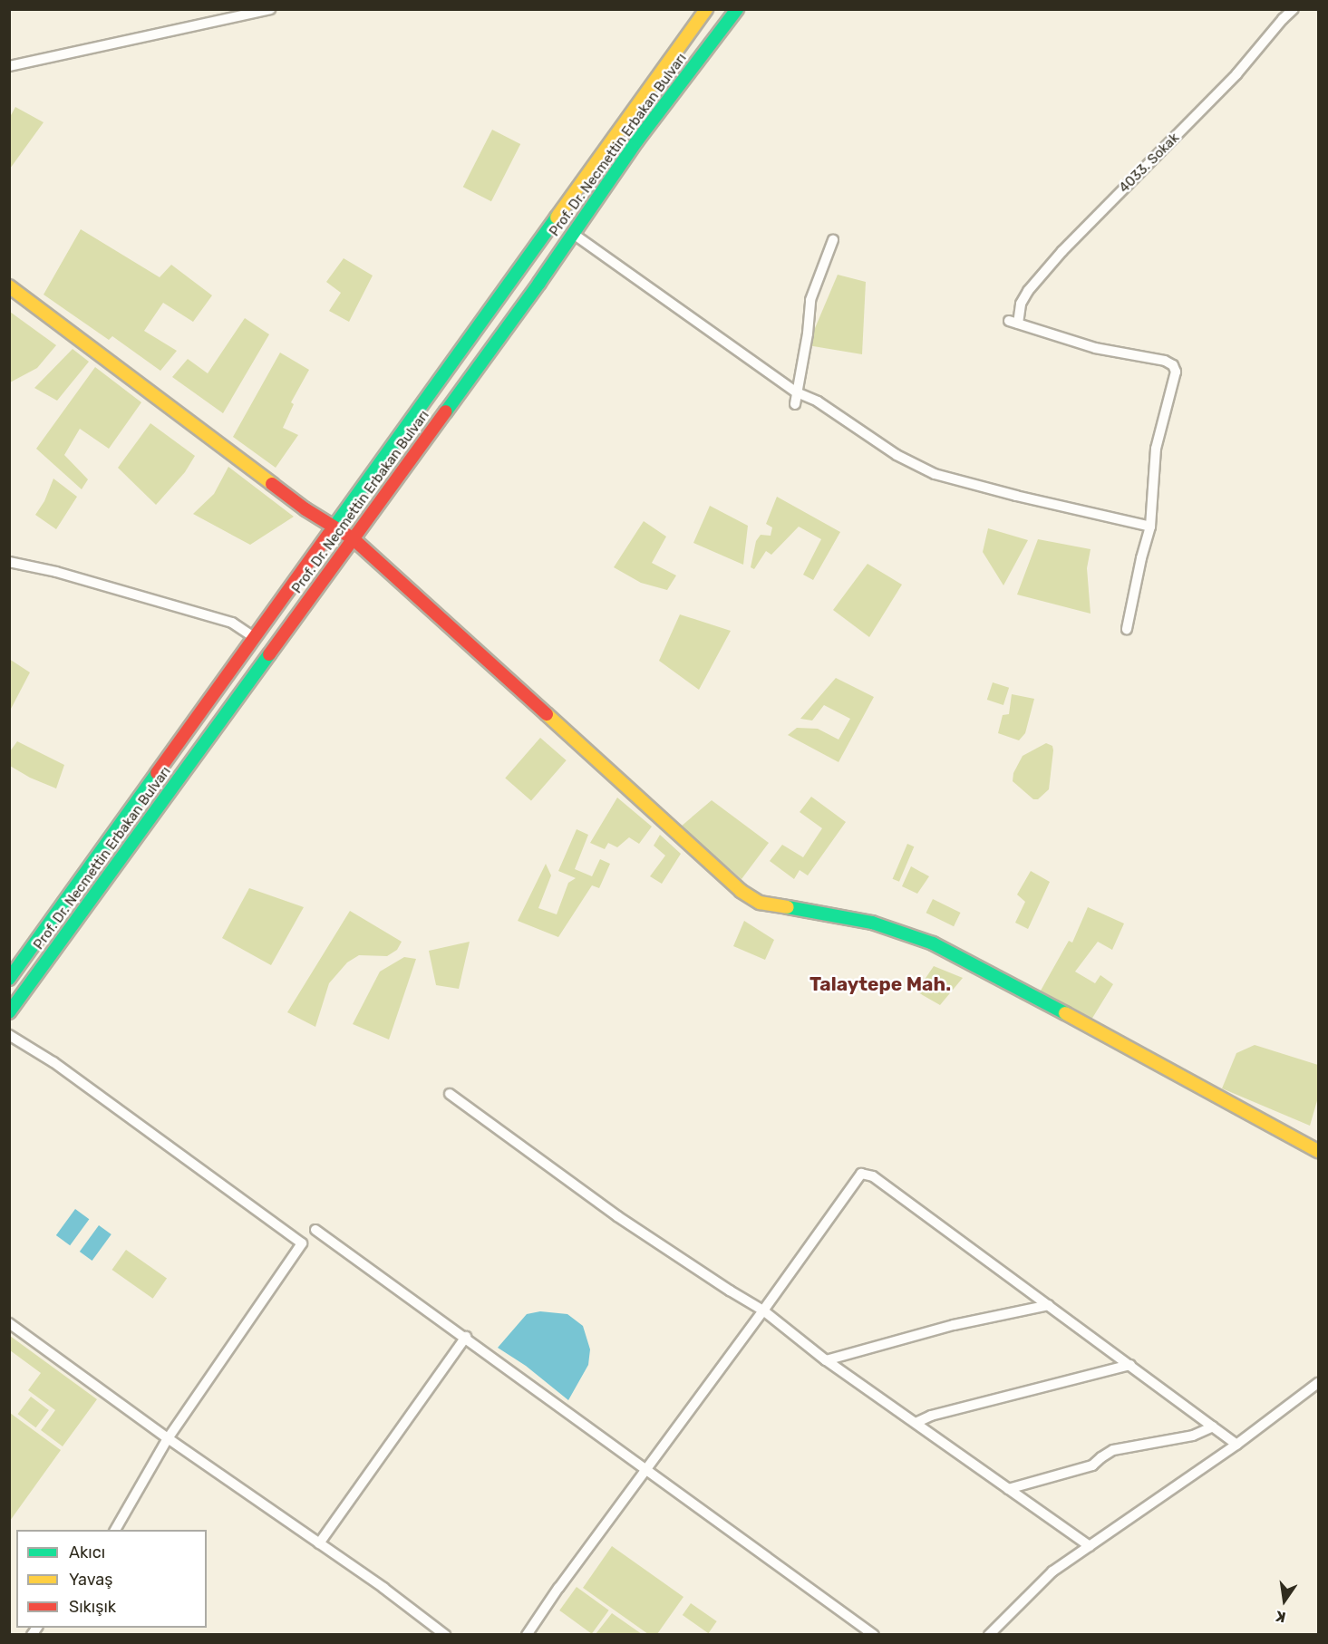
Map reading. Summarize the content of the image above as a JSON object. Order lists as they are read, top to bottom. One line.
{"streets":{"main road":["Prof. Dr. Necmettin Erbakan Bulvarı"],"street":["4033. Sokak"]},"districts":["Talaytepe Mah."],"legend":["Akıcı","Yavaş","Sıkışık"],"north":"bottom"}
